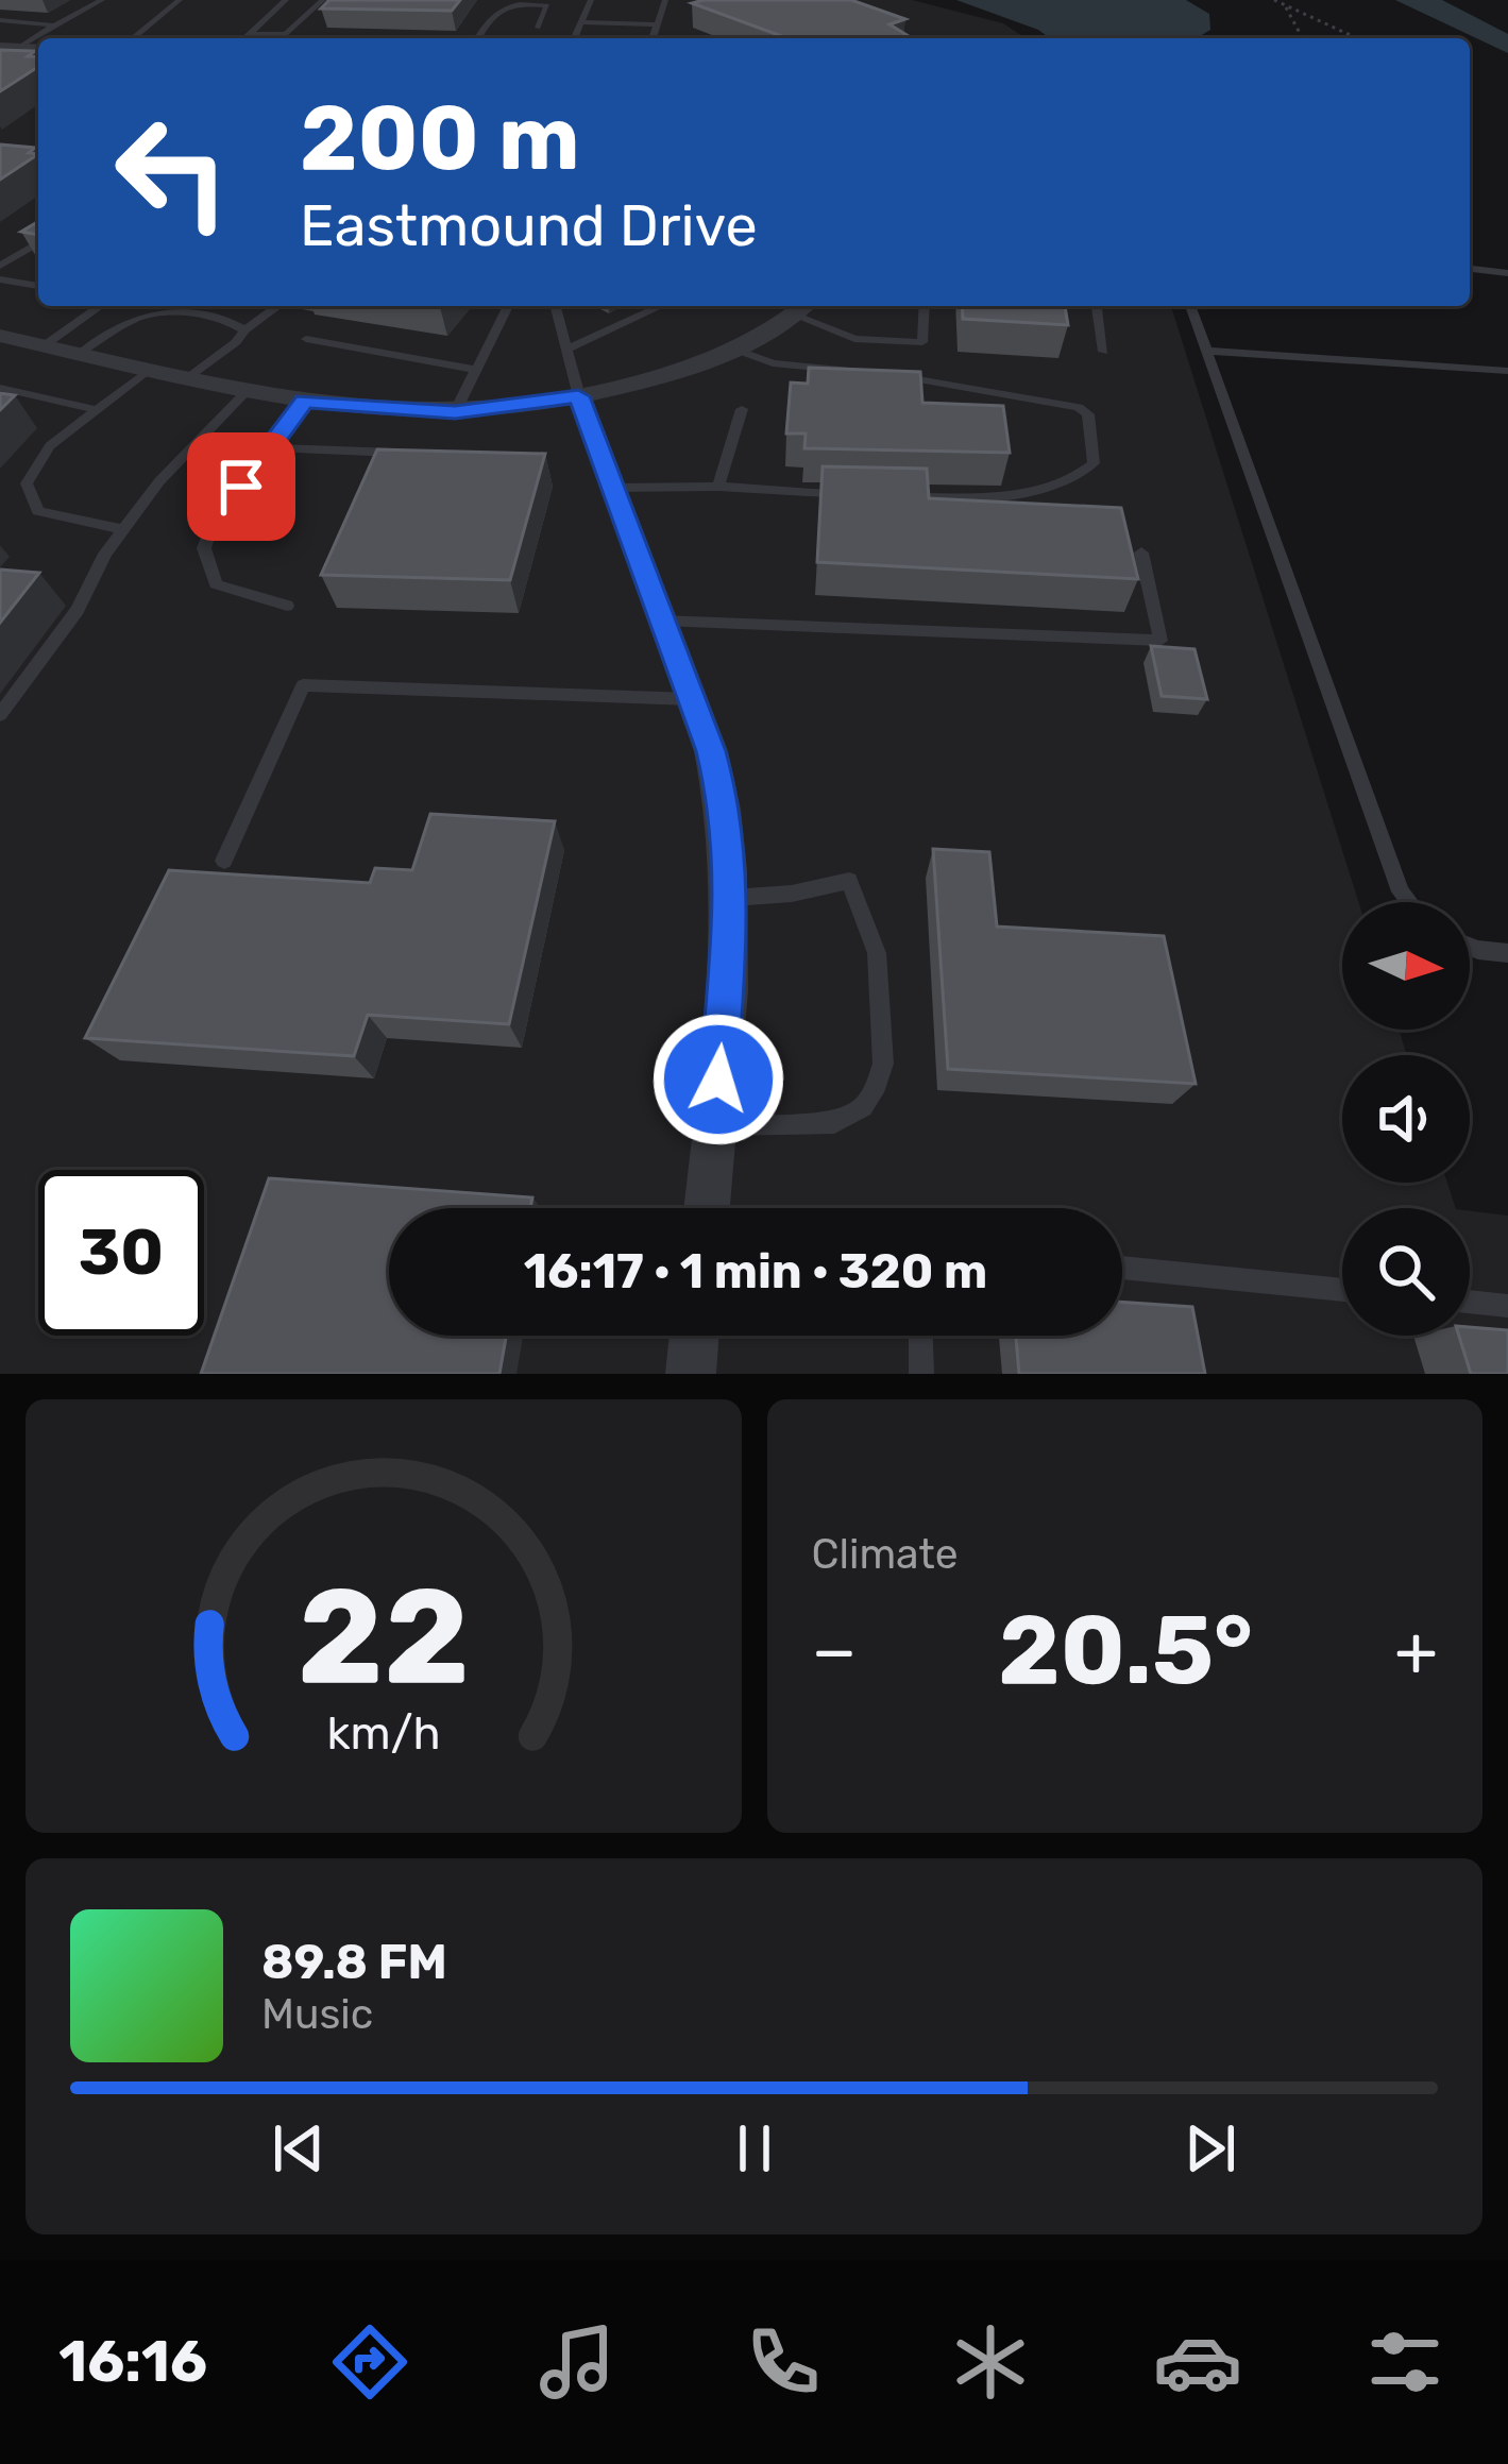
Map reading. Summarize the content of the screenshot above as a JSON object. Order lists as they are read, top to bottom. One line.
{"north":"right","page":{"turn":["200 m","Eastmound Drive"],"limit":"30","trip":"16:17 · 1 min · 320 m","tile":"Climate","heat":["−","20.5°","+"],"song":["89.8 FM","Music"],"tabs":"16:16","gauge":["22","km/h"]}}
